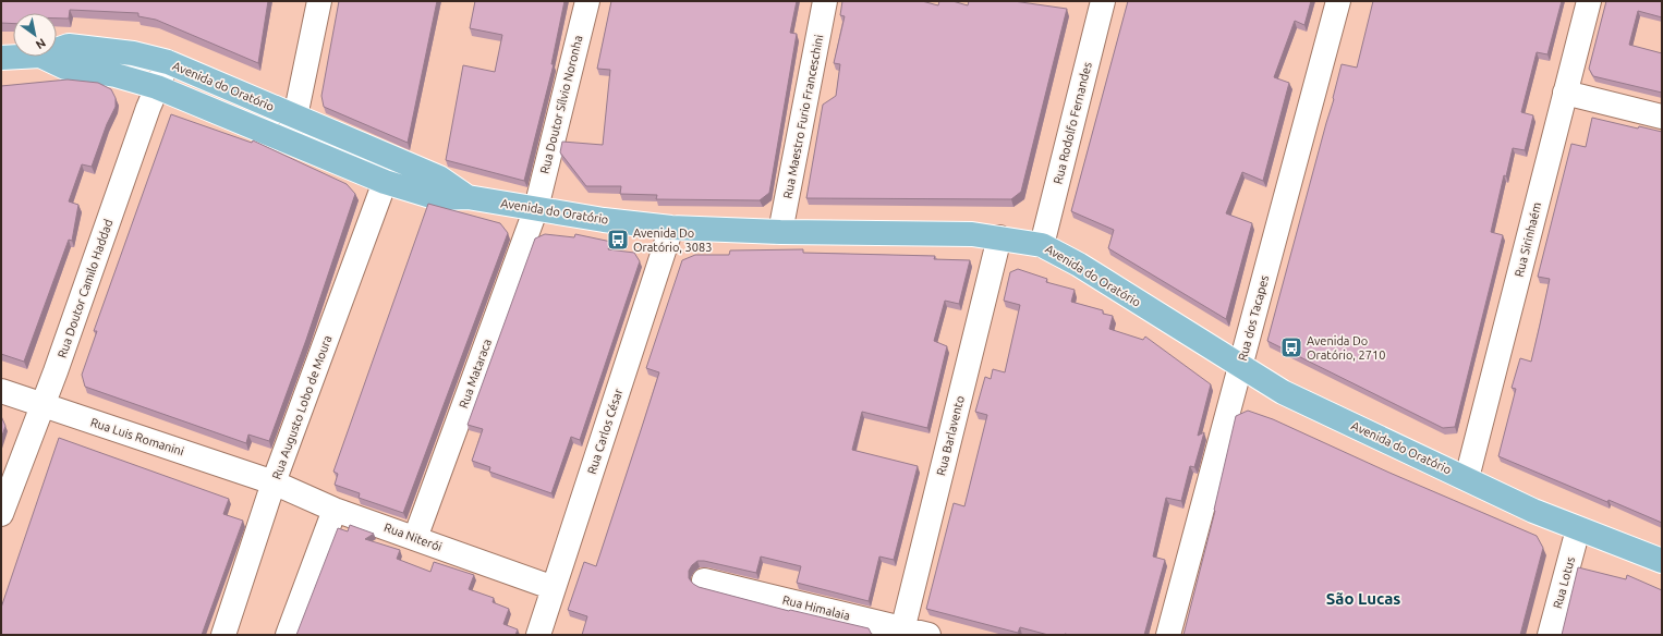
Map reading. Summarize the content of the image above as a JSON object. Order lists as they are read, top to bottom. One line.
{"streets":{"main road":["Avenida do Oratório"],"street":["Rua Doutor Sílvio Noronha","Rua Maestro Furio Franceschini","Rua Rodolfo Fernandes","Rua Sirinhaém","Rua Doutor Camilo Haddad","Rua dos Tacapes","Rua Mataraca","Rua Augusto Lobo de Moura","Rua Carlos César","Rua Barlavento","Rua Luis Romanini","Rua Niterói","Rua Lotus","Rua Himalaia"]},"crossings":[["Avenida do Oratório","Rua Doutor Sílvio Noronha"],["Avenida do Oratório","Rua Maestro Furio Franceschini"],["Avenida do Oratório","Rua Rodolfo Fernandes"],["Avenida do Oratório","Rua Sirinhaém"],["Avenida do Oratório","Rua Doutor Camilo Haddad"],["Avenida do Oratório","Rua dos Tacapes"],["Avenida do Oratório","Rua Mataraca"],["Avenida do Oratório","Rua Augusto Lobo de Moura"],["Avenida do Oratório","Rua Carlos César"],["Avenida do Oratório","Rua Barlavento"],["Avenida do Oratório","Rua Lotus"],["Rua Doutor Sílvio Noronha","Rua Mataraca"],["Rua Doutor Camilo Haddad","Rua Luis Romanini"],["Rua Mataraca","Rua Niterói"],["Rua Augusto Lobo de Moura","Rua Luis Romanini"],["Rua Augusto Lobo de Moura","Rua Niterói"],["Rua Carlos César","Rua Niterói"],["Rua Barlavento","Rua Himalaia"],["Rua Luis Romanini","Rua Niterói"]],"districts":["São Lucas"],"places":{"bus stop":["Avenida Do Oratório, 3083","Avenida Do Oratório, 2710"]},"north":"bottom right"}
